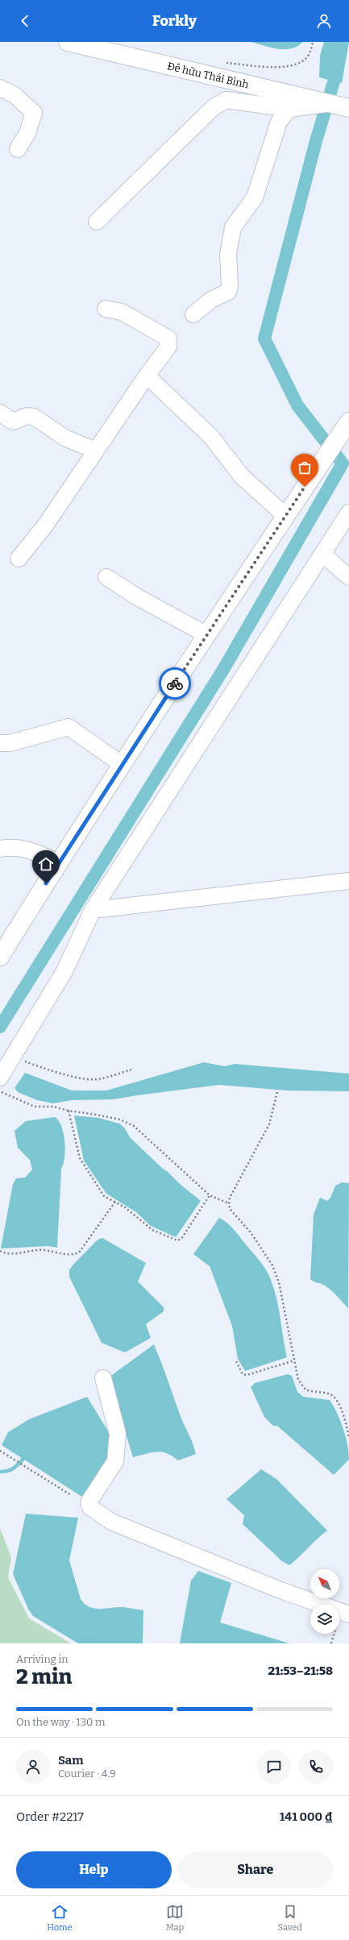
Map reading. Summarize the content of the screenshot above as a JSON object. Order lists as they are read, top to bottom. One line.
{"streets":{"main road":["Đê hữu Thái Bình"]},"north":"top left","page":{"header":"Forkly","heading":["2 min","Arriving in","21:53–21:58"],"panel":["Sam","Courier · 4.9","Order #2217","141 000 ₫"],"bar":"On the way · 130 m","buttons":["Help","Share"],"tabs":["Home","Map","Saved"]}}
